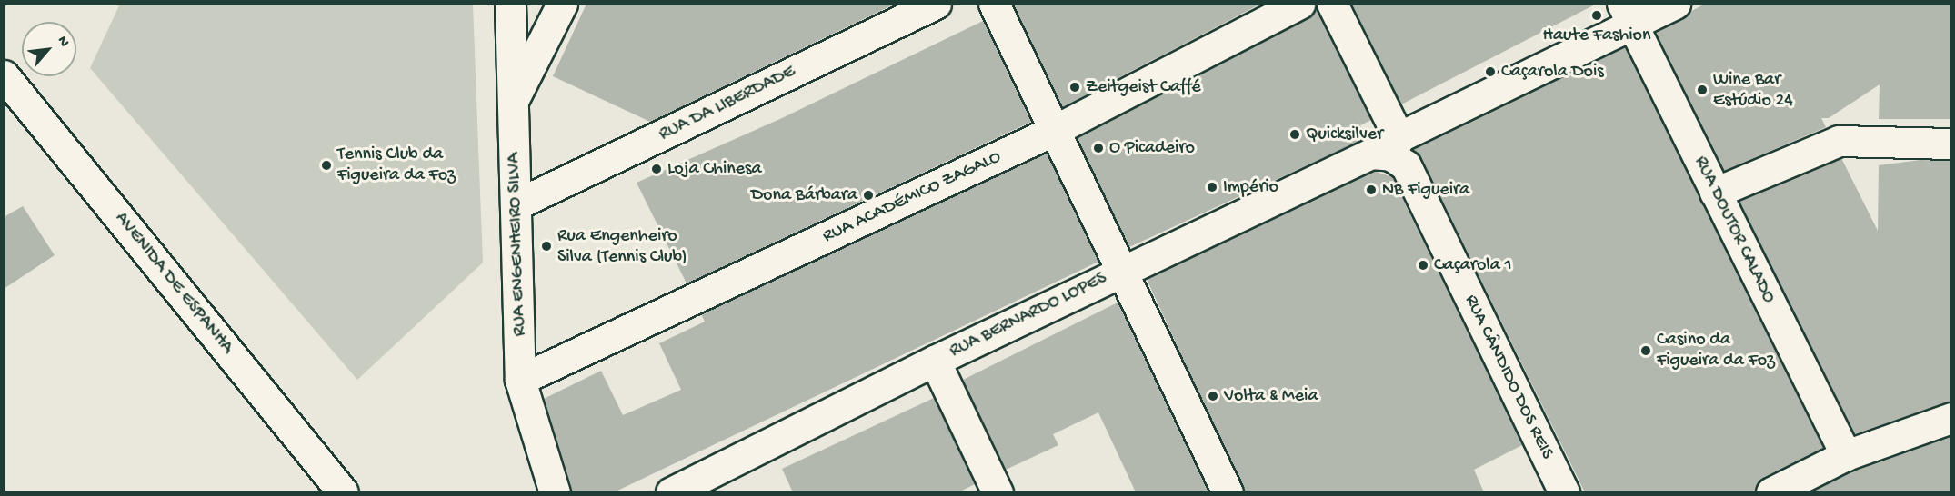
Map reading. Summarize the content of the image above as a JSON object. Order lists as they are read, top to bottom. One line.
{"streets":{"street":["RUA DA LIBERDADE","RUA ACADÉMICO ZAGALO","RUA DOUTOR CALADO","RUA ENGENHEIRO SILVA","AVENIDA DE ESPANHA","RUA BERNARDO LOPES","RUA CÂNDIDO DOS REIS"]},"crossings":[["RUA DA LIBERDADE","RUA ENGENHEIRO SILVA"],["RUA ACADÉMICO ZAGALO","RUA ENGENHEIRO SILVA"],["RUA DOUTOR CALADO","RUA BERNARDO LOPES"],["RUA BERNARDO LOPES","RUA CÂNDIDO DOS REIS"]],"places":["Haute Fashion","Caçarola Dois","Zeitgeist Caffé","Wine Bar Estúdio 24","Quicksilver","O Picadeiro","Tennis Club da Figueira da Foz","Loja Chinesa","Império","NB Figueira","Dona Bárbara","Rua Engenheiro Silva (Tennis Club)","Caçarola 1","Casino da Figueira da Foz","Volta & Meia"],"north":"top right"}
